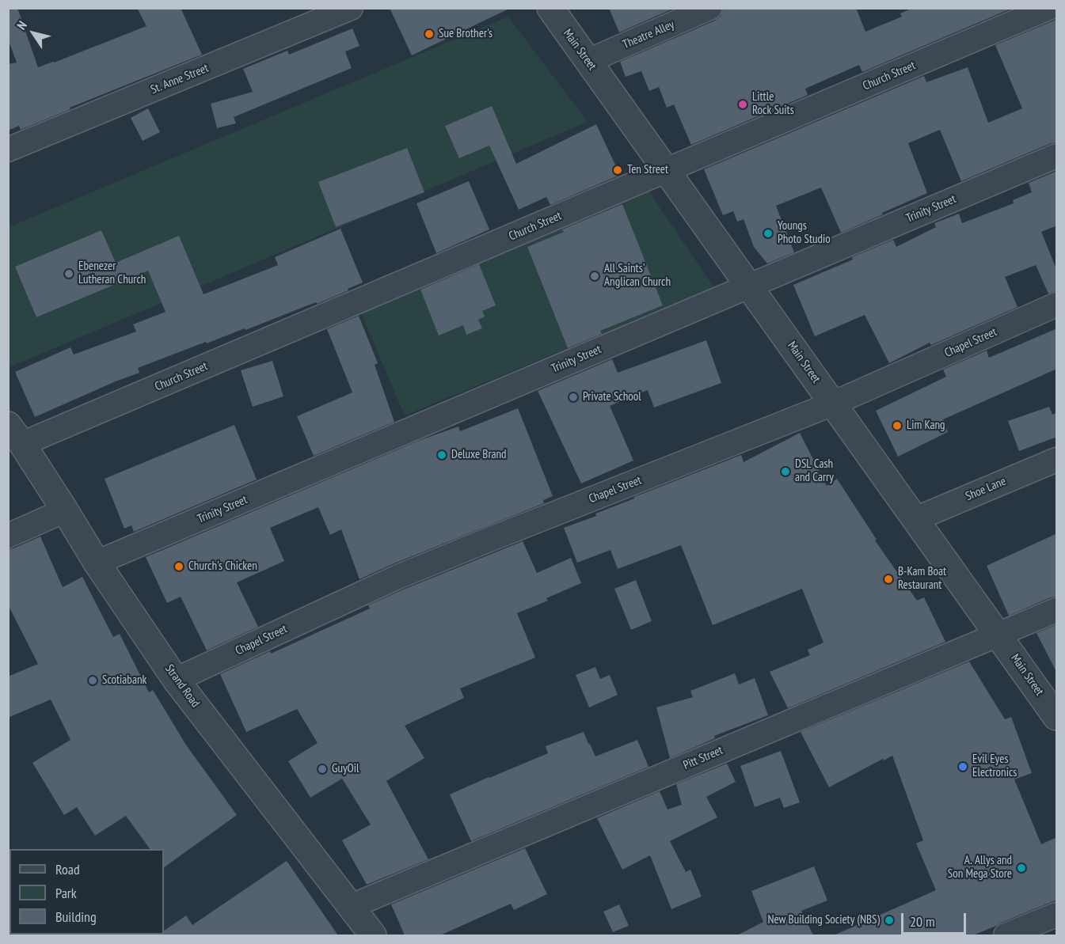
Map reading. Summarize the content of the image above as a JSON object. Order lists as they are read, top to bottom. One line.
{"streets":{"street":["Theatre Alley","Main Street","Church Street","St. Anne Street","Trinity Street","Chapel Street","Shoe Lane","Strand Road","Pitt Street"]},"crossings":[["Theatre Alley","Main Street"],["Main Street","Church Street"],["Main Street","Trinity Street"],["Main Street","Chapel Street"],["Main Street","Shoe Lane"],["Main Street","Pitt Street"],["Church Street","Strand Road"],["Trinity Street","Strand Road"],["Chapel Street","Strand Road"],["Strand Road","Pitt Street"]],"places":["Sue Brother's","Little Rock Suits","Ten Street","Youngs Photo Studio","Ebenezer Lutheran Church","All Saints' Anglican Church","Private School","Lim Kang","Deluxe Brand","DSL Cash and Carry","Church's Chicken","B-Kam Boat Restaurant","Scotiabank","Evil Eyes Electronics","GuyOil","A. Allys and Son Mega Store","New Building Society (NBS)"],"legend":["Road","Park","Building"],"scale_bar":"20 m","north":"top left"}
